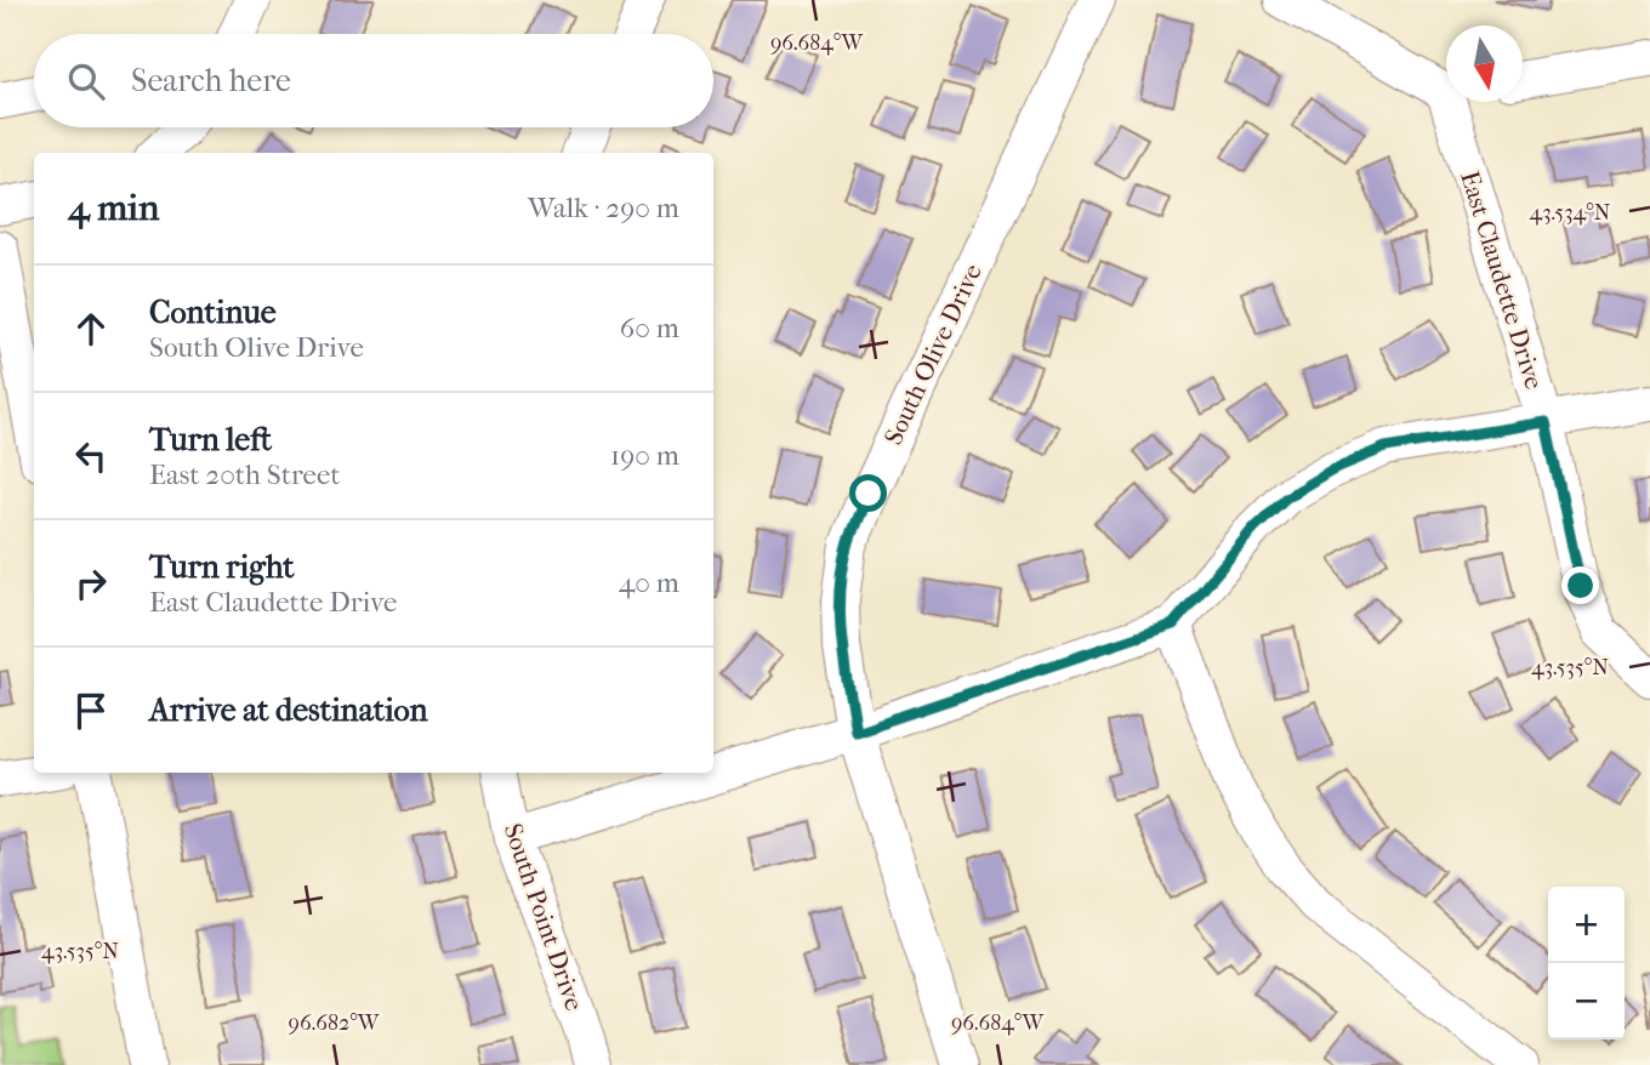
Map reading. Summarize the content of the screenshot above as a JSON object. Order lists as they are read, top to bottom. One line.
{"streets":{"street":["East Claudette Drive","South Olive Drive","South Point Drive"]},"north":"bottom","page":{"search":"Search here","heading":["4 min","Walk · 290 m"],"list":[["Continue","South Olive Drive","60 m"],["Turn left","East 20th Street","190 m"],["Turn right","East Claudette Drive","40 m"],"Arrive at destination"],"map_buttons":["+","−"]},"coordinates":["96.684°W","43.534°N","43.535°N","96.682°W"]}
